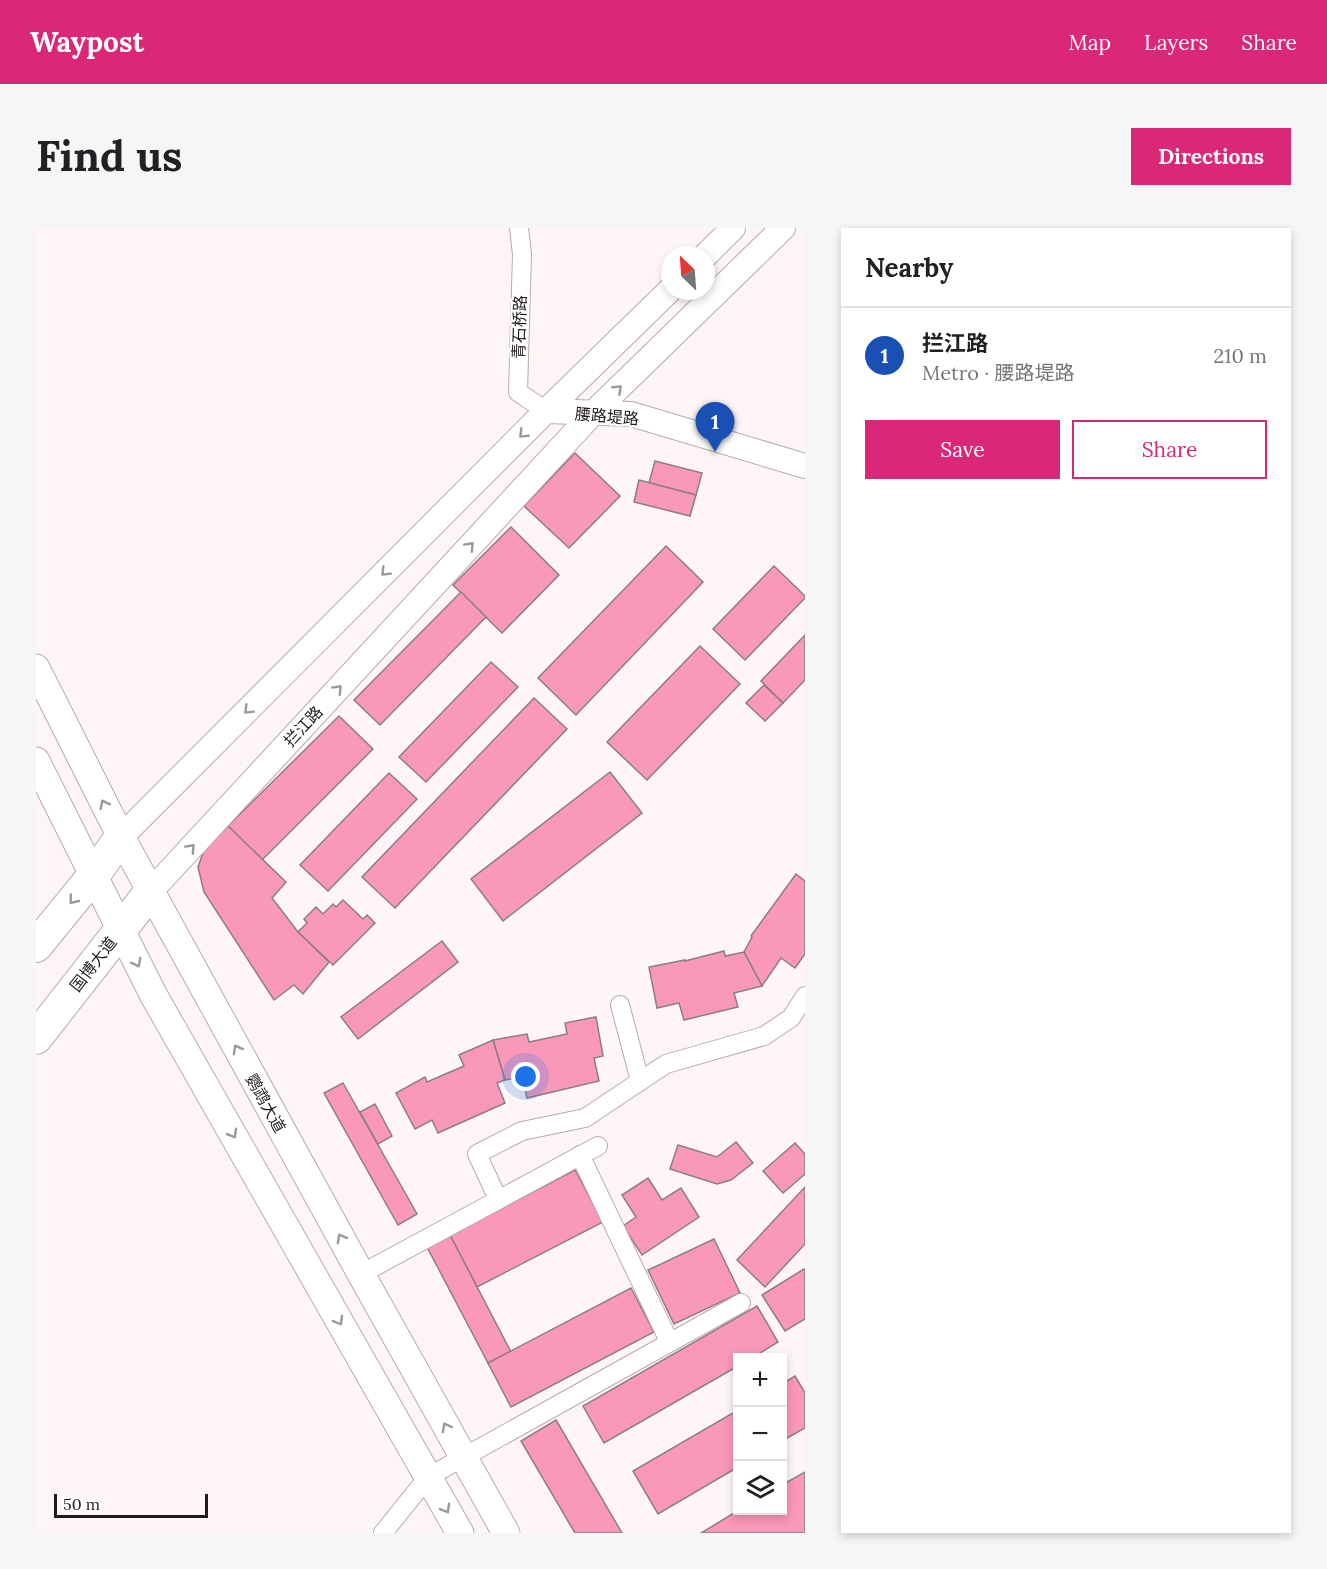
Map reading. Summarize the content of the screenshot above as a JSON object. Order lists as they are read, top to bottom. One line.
{"streets":{"highway":["国博大道"],"main road":["腰路堤路","拦江路","鹦鹉大道"],"street":["青石桥路"]},"crossings":[["青石桥路","腰路堤路"],["腰路堤路","拦江路"],["拦江路","国博大道"],["拦江路","鹦鹉大道"],["国博大道","鹦鹉大道"]],"scale_bar":"50 m","north":"top left","page":{"header":"Waypost","nav":["Map","Layers","Share"],"buttons":["Directions",["Save","Share"]],"title":"Find us","heading":"Nearby","list":[{"mark":"1","name":"拦江路","note":"Metro · 腰路堤路","value":"210 m"}],"pins":"1","map_buttons":["+","−"],"scale":"50 m"}}
